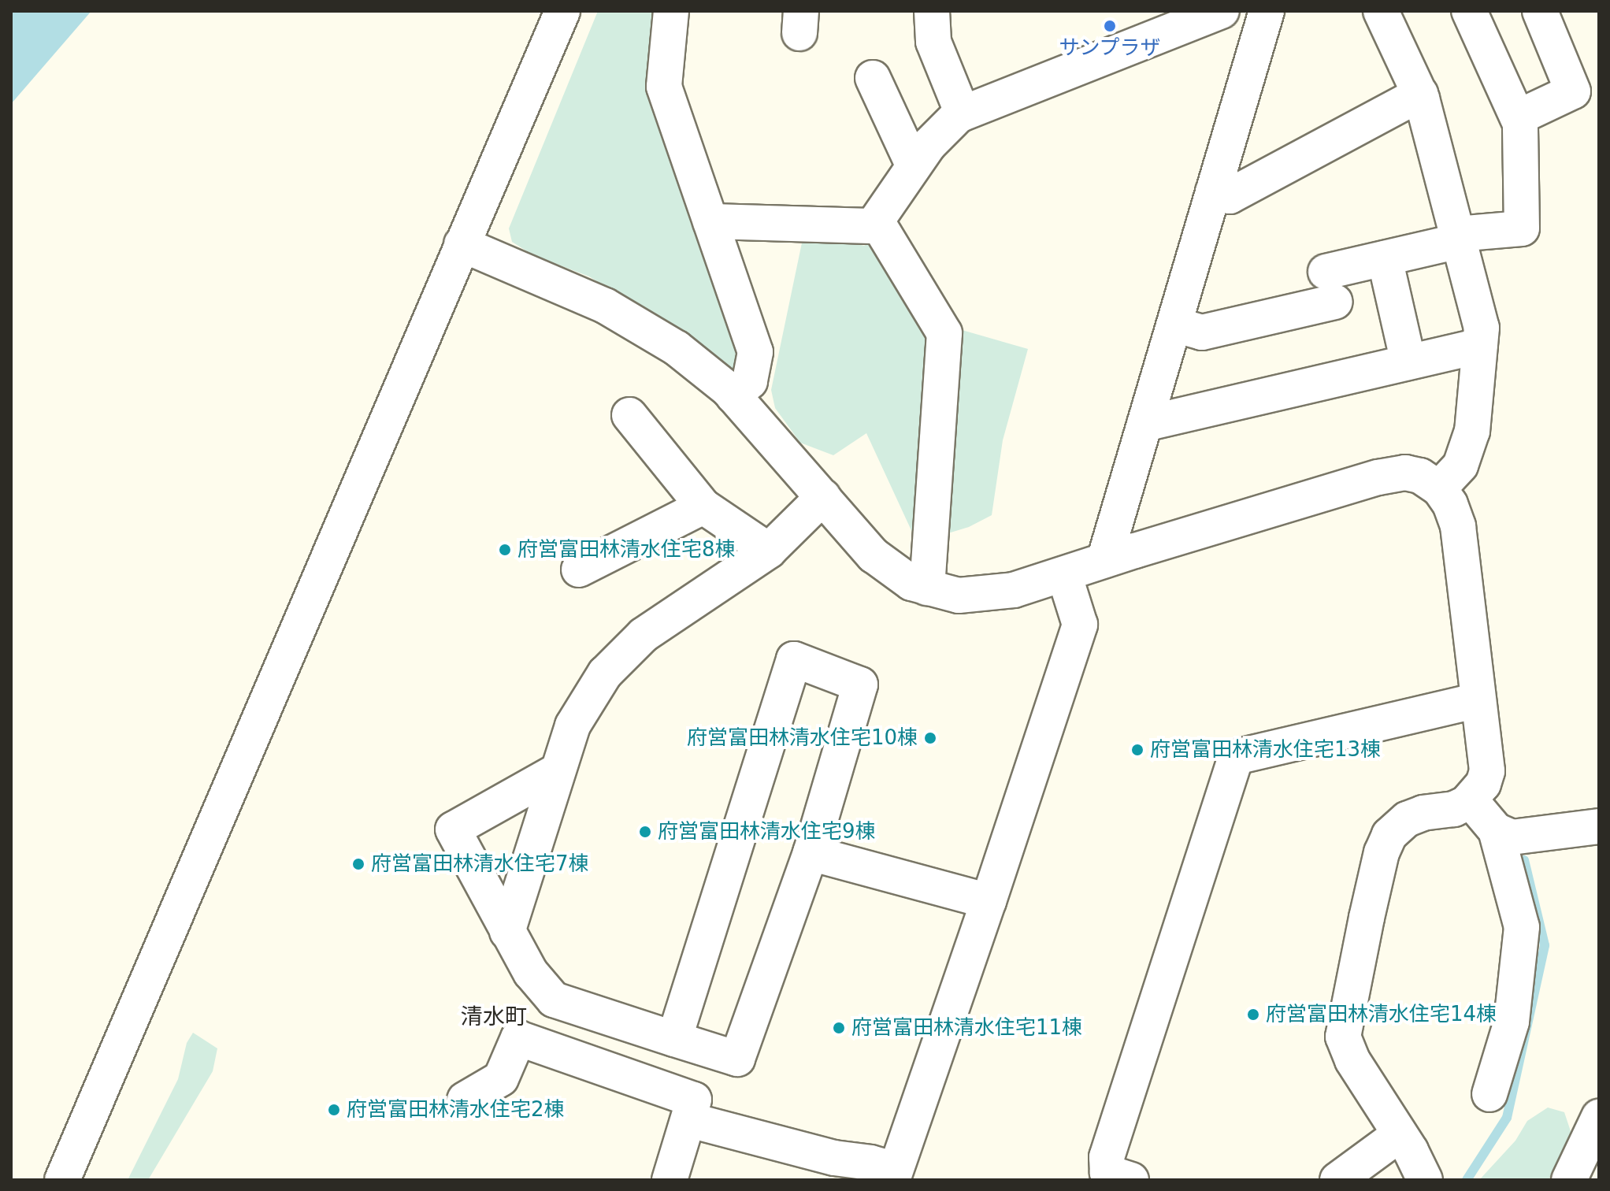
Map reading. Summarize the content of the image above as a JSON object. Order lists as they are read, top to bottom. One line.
{"districts":["清水町"],"places":["サンプラザ","府営富田林清水住宅8棟","府営富田林清水住宅10棟","府営富田林清水住宅13棟","府営富田林清水住宅9棟","府営富田林清水住宅7棟","府営富田林清水住宅14棟","府営富田林清水住宅11棟","府営富田林清水住宅2棟"]}
